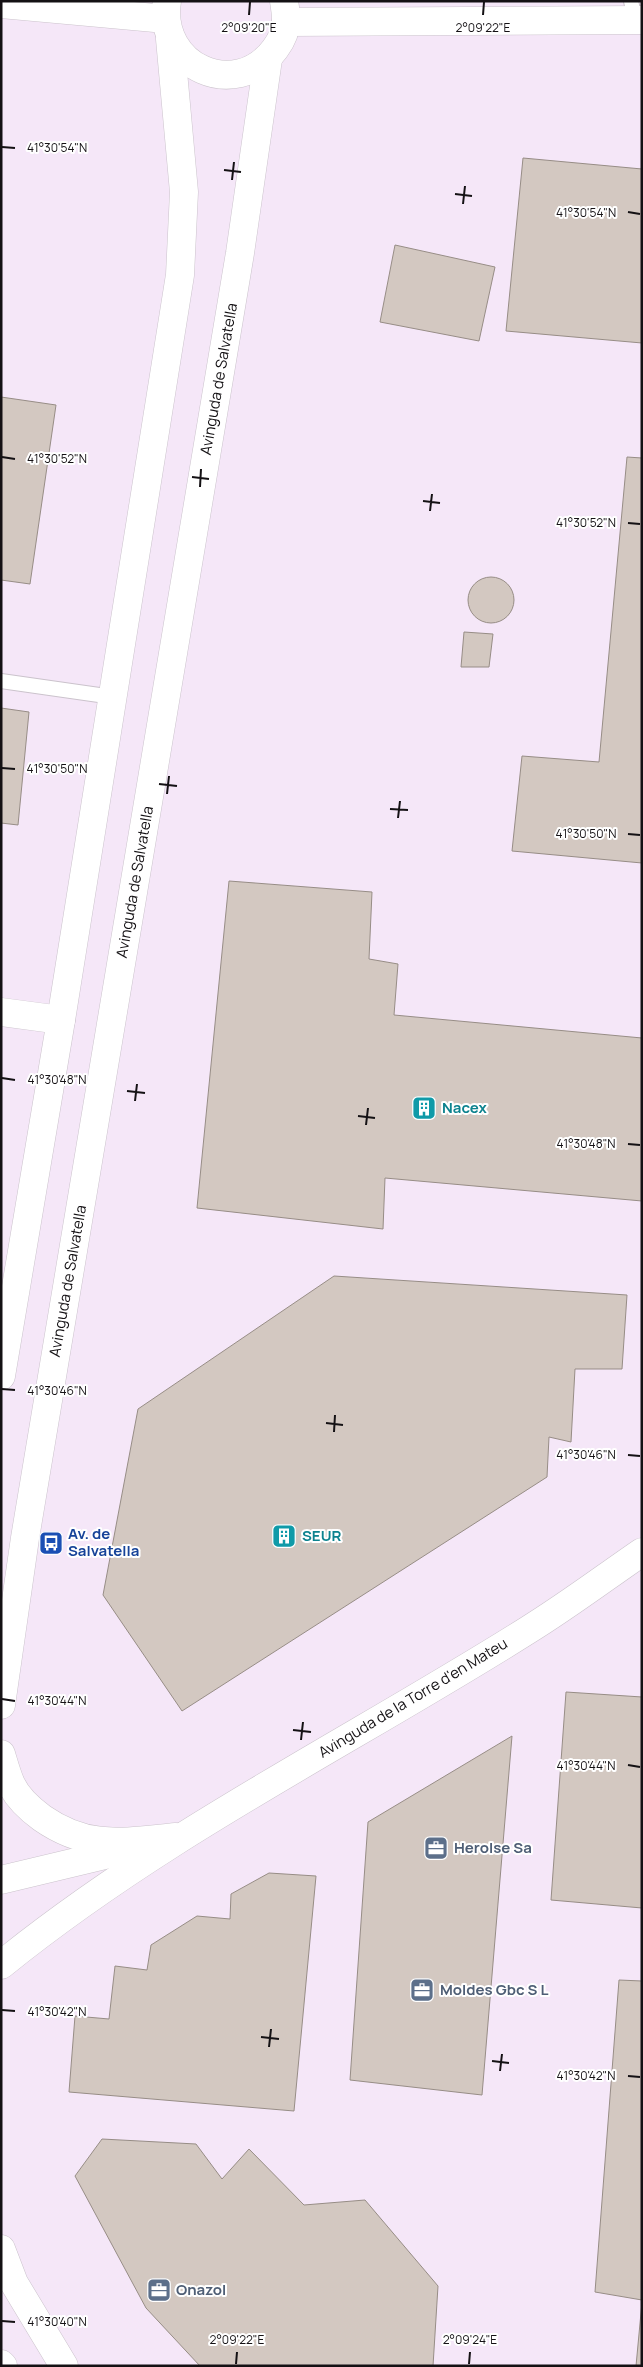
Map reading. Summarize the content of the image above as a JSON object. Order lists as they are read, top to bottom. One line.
{"streets":{"street":["Avinguda de Salvatella","Avinguda de la Torre d'en Mateu"]},"places":{"building":["Nacex","SEUR"],"bus stop":["Av. de Salvatella"],"office":["Herolse Sa","Moldes Gbc S L","Onazol"]},"coordinates":["2°09'20\"E","2°09'22\"E","41°30'54\"N","41°30'52\"N","41°30'50\"N","41°30'48\"N","41°30'46\"N","41°30'44\"N","41°30'42\"N","41°30'40\"N","2°09'24\"E"]}
